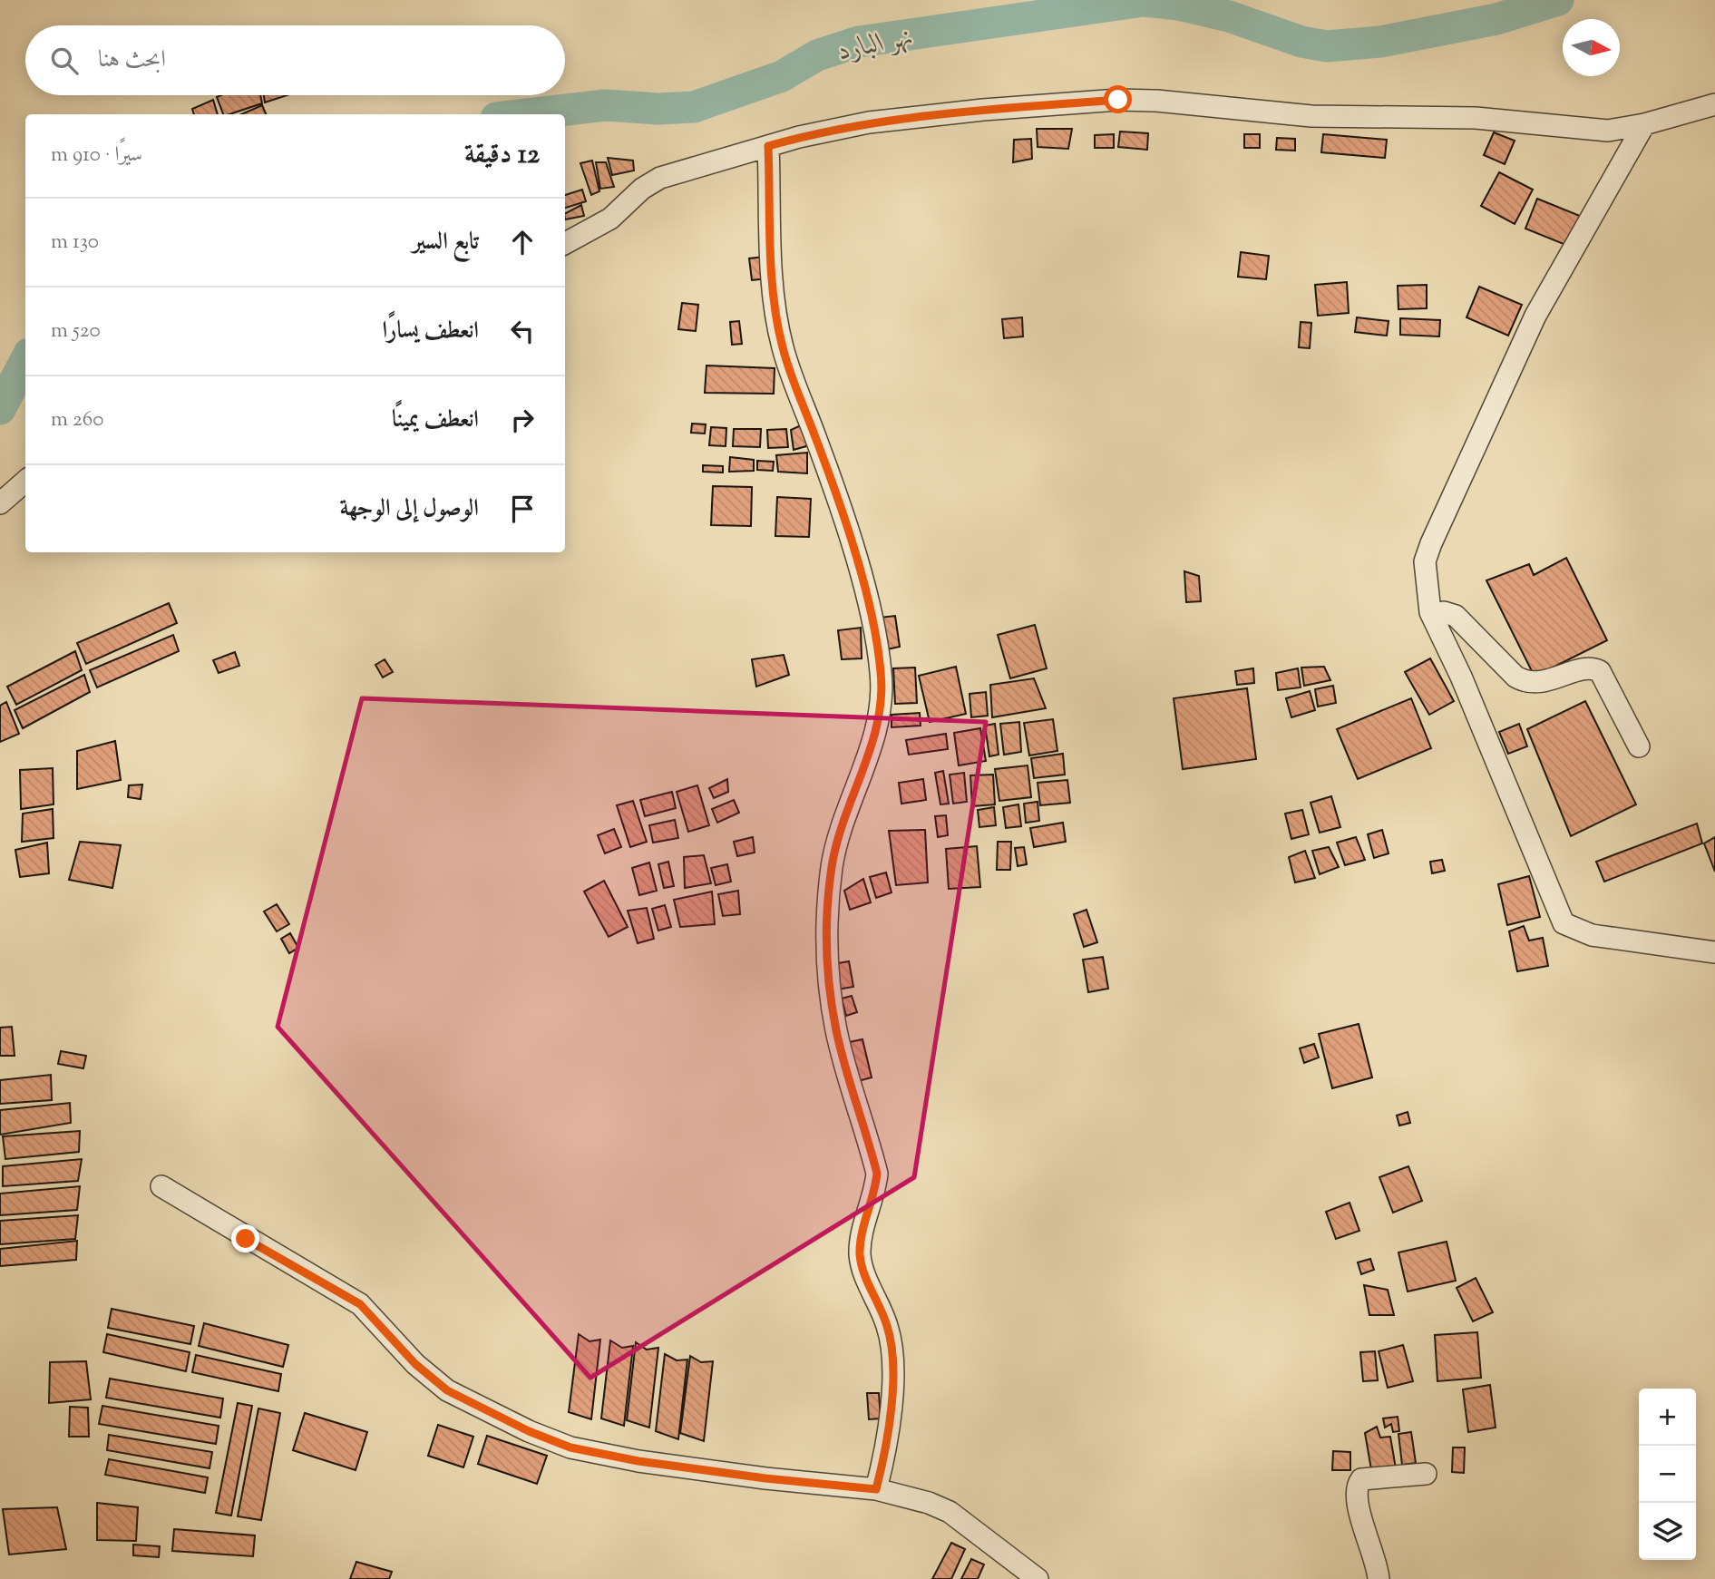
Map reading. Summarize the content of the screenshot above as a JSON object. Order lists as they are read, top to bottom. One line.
{"water":["نهر البارد"],"north":"right","page":{"search":"ابحث هنا","heading":["12 دقيقة","سيرًا · 910 m"],"list":[["تابع السير","130 m"],["انعطف يسارًا","520 m"],["انعطف يمينًا","260 m"],"الوصول إلى الوجهة"],"map_buttons":["+","−"]}}
